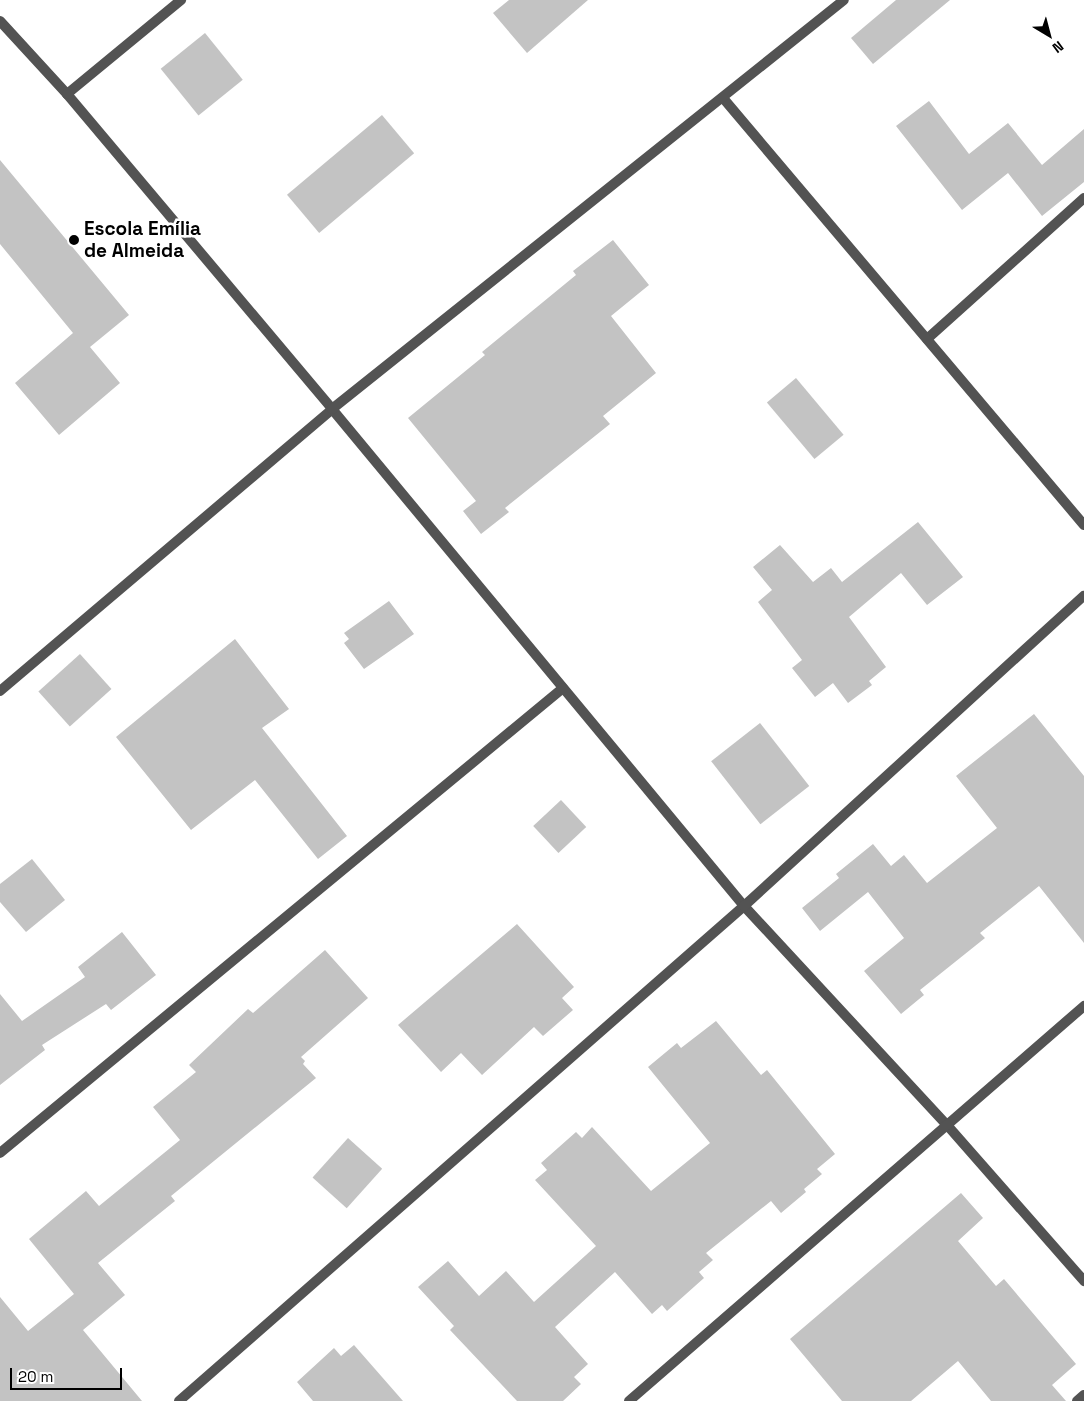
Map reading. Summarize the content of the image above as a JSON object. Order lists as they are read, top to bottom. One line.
{"places":["Escola Emília de Almeida"],"scale_bar":"20 m","north":"bottom right"}
